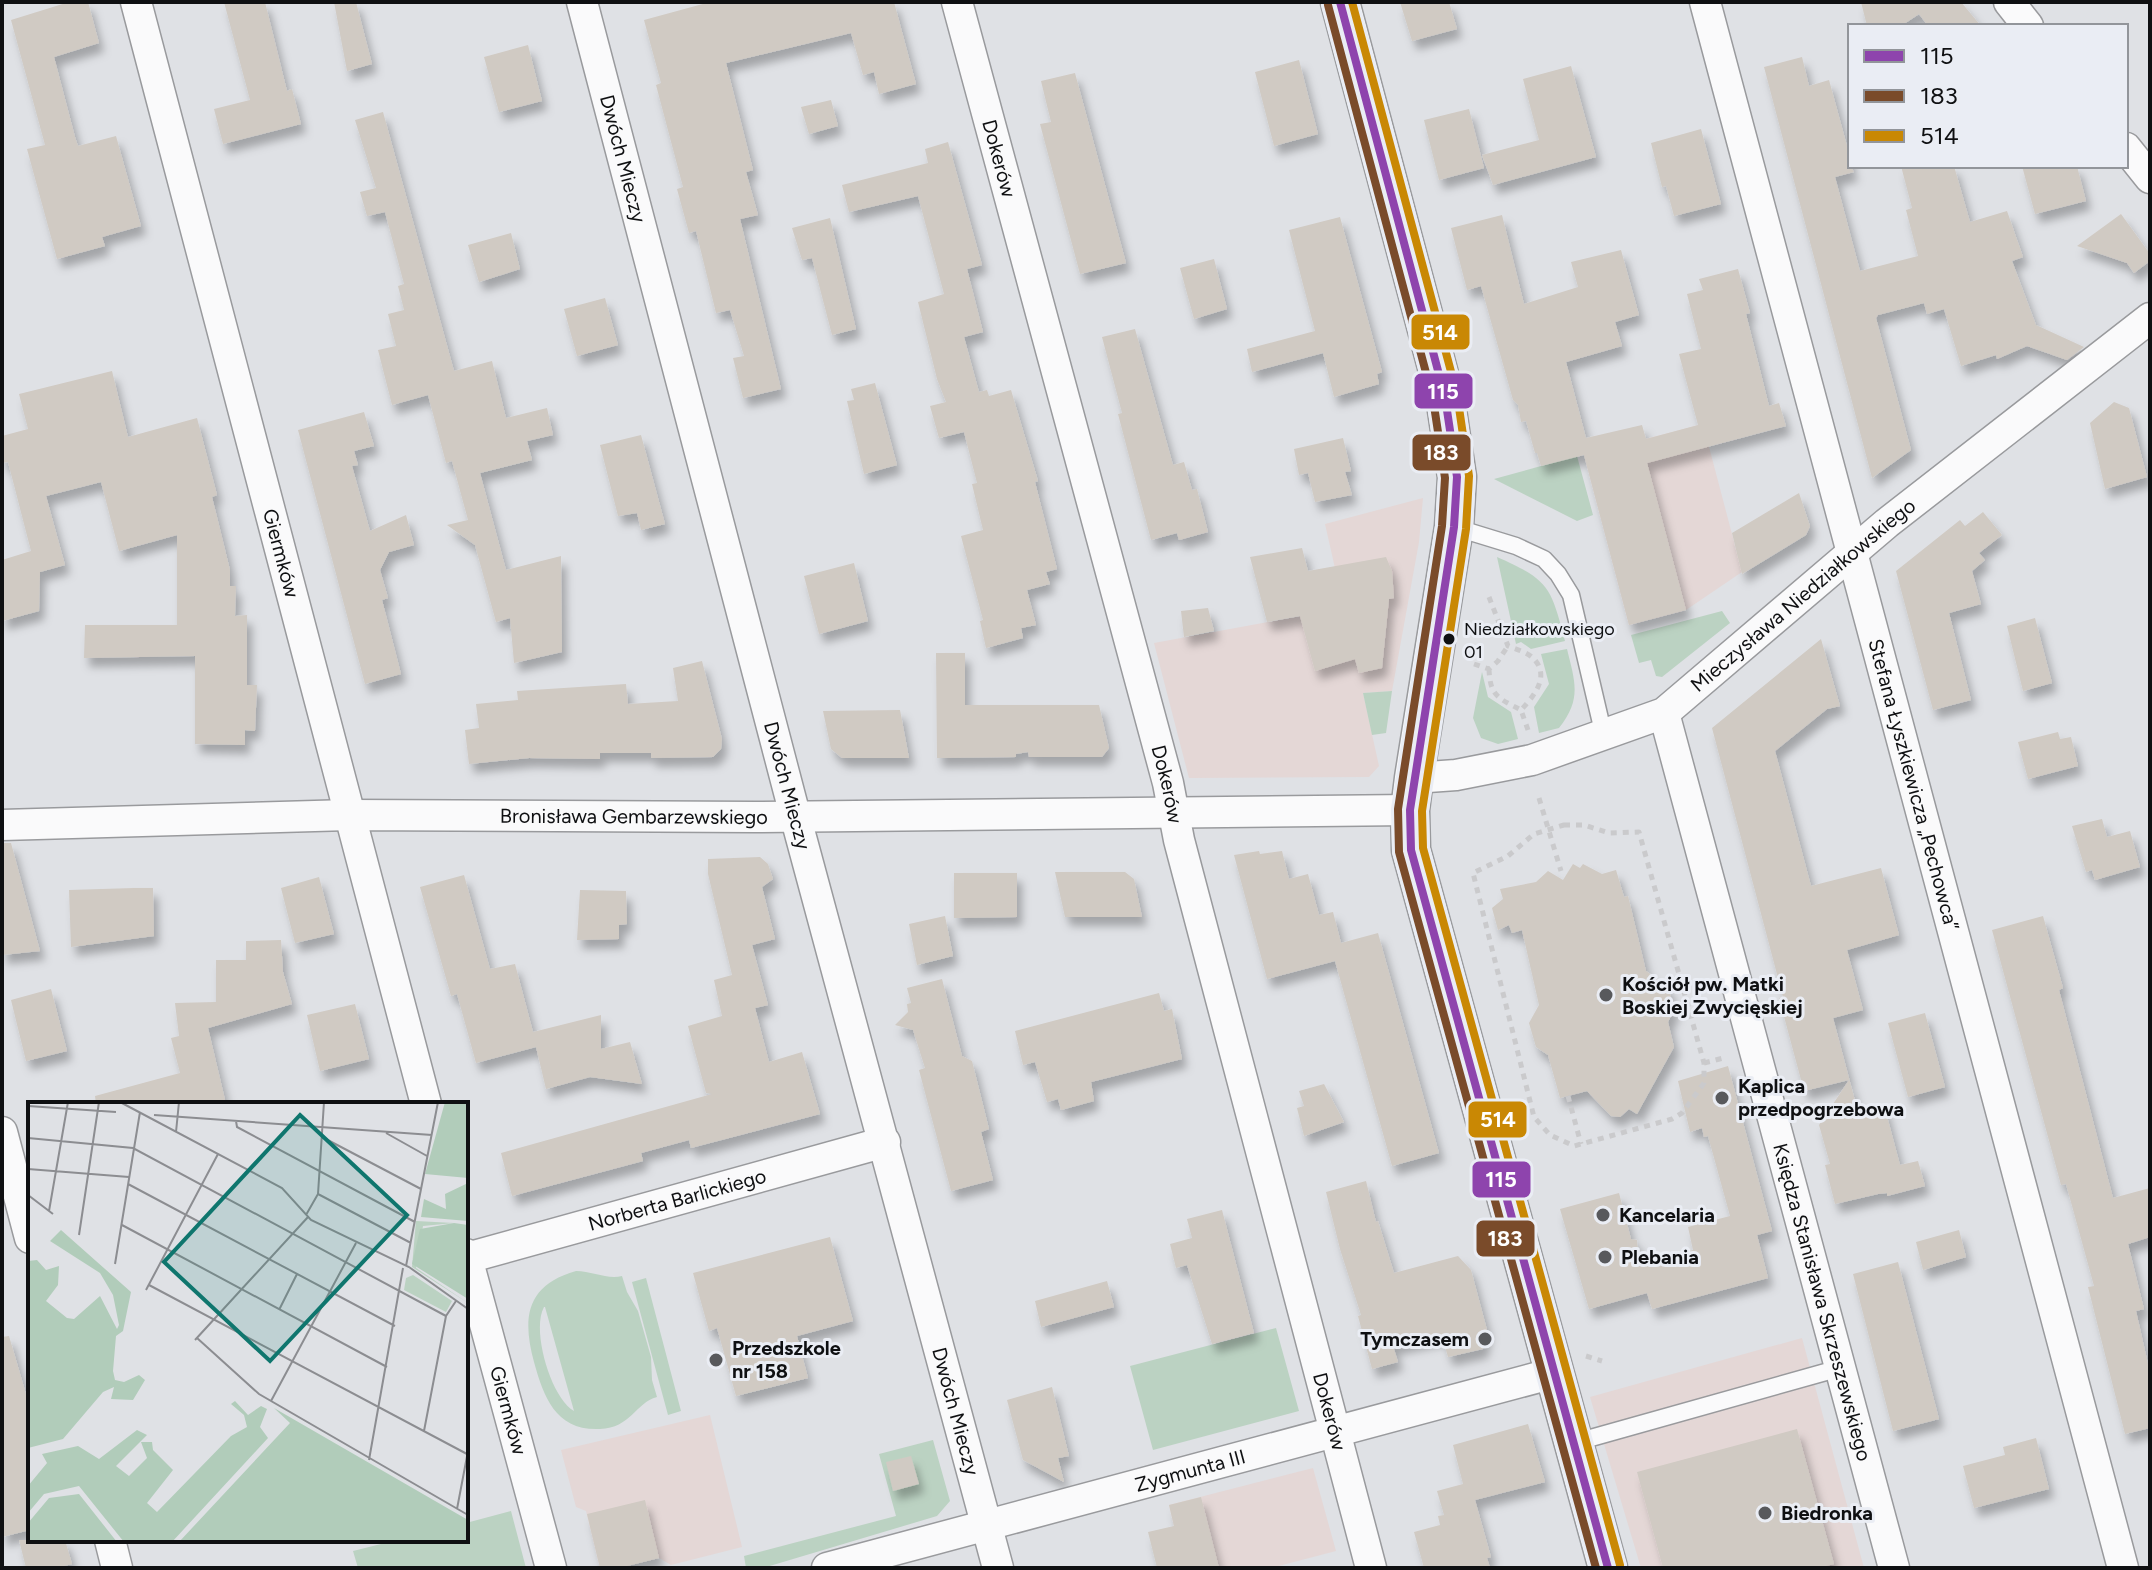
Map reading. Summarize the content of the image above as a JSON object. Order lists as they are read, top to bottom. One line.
{"streets":{"street":["Dokerów","Dwóch Mieczy","Giermków","Mieczysława Niedziałkowskiego","Stefana Łyszkiewicza „Pechowca”","Bronisława Gembarzewskiego","Norberta Barlickiego","Księdza Stanisława Skrzeszewskiego","Zygmunta III"]},"crossings":[["Dokerów","Bronisława Gembarzewskiego"],["Dokerów","Zygmunta III"],["Dwóch Mieczy","Bronisława Gembarzewskiego"],["Dwóch Mieczy","Norberta Barlickiego"],["Dwóch Mieczy","Zygmunta III"],["Giermków","Bronisława Gembarzewskiego"],["Mieczysława Niedziałkowskiego","Stefana Łyszkiewicza „Pechowca”"],["Mieczysława Niedziałkowskiego","Bronisława Gembarzewskiego"],["Mieczysława Niedziałkowskiego","Księdza Stanisława Skrzeszewskiego"]],"places":["Niedziałkowskiego 01","Kościół pw. Matki Boskiej Zwycięskiej","Kaplica przedpogrzebowa","Kancelaria","Plebania","Tymczasem","Przedszkole nr 158","Biedronka"],"lines":["transit line 115","transit line 514","transit line 183"],"legend":["115","183","514"]}
